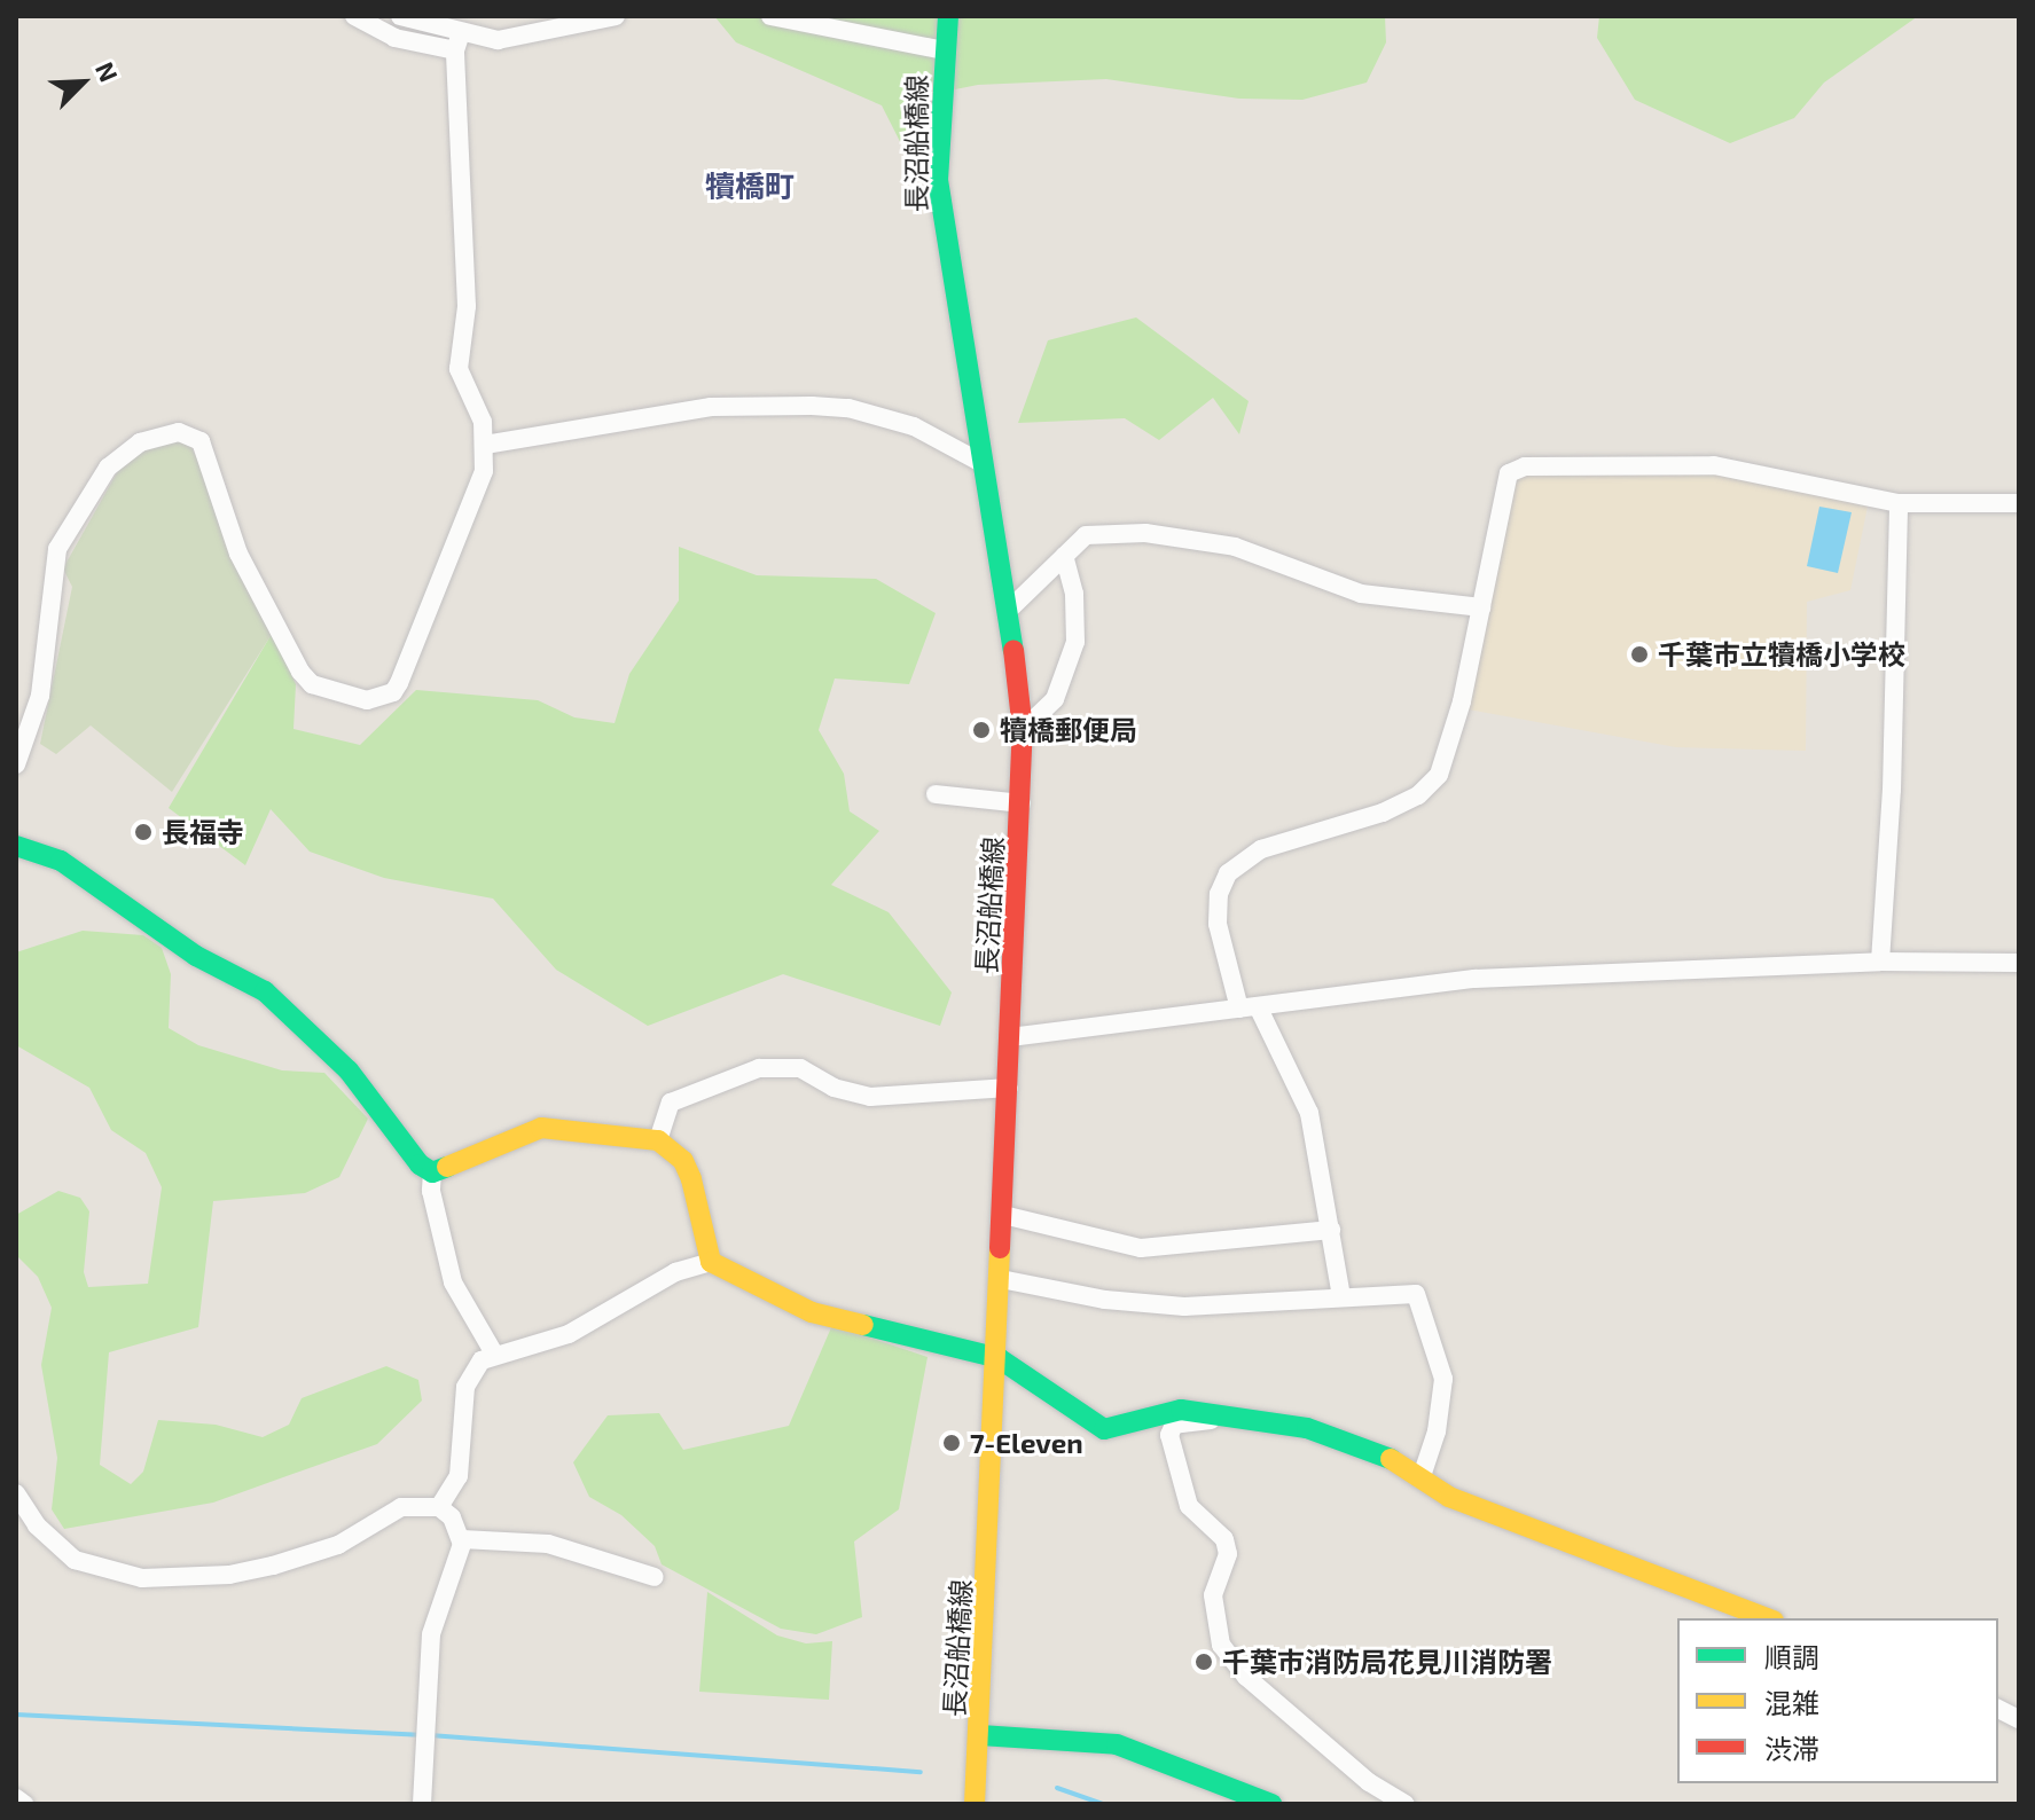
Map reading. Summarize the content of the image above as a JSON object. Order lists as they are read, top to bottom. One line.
{"streets":{"street":["長沼船橋線"]},"districts":["犢橋町"],"places":["千葉市立犢橋小学校","犢橋郵便局","長福寺","7-Eleven","千葉市消防局花見川消防署"],"legend":["順調","混雑","渋滞"],"north":"top right"}
